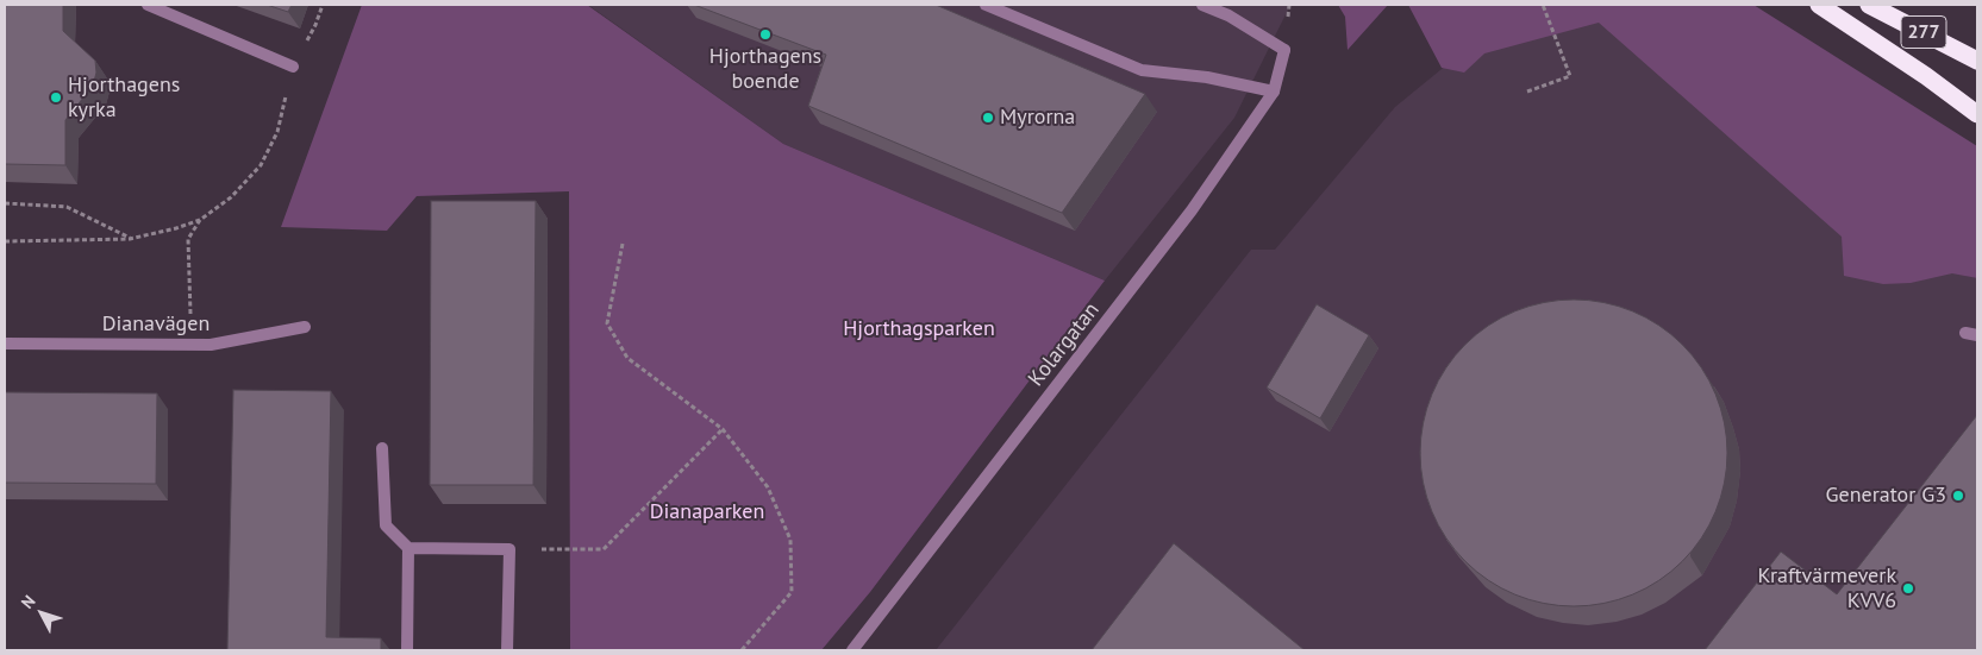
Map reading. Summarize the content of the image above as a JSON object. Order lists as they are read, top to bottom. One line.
{"streets":{"highway":["277"],"street":["Dianavägen","Kolargatan"]},"parks":["Hjorthagsparken","Dianaparken"],"places":["Hjorthagens boende","Hjorthagens kyrka","Myrorna","Generator G3","Kraftvärmeverk KVV6"],"north":"top left"}
